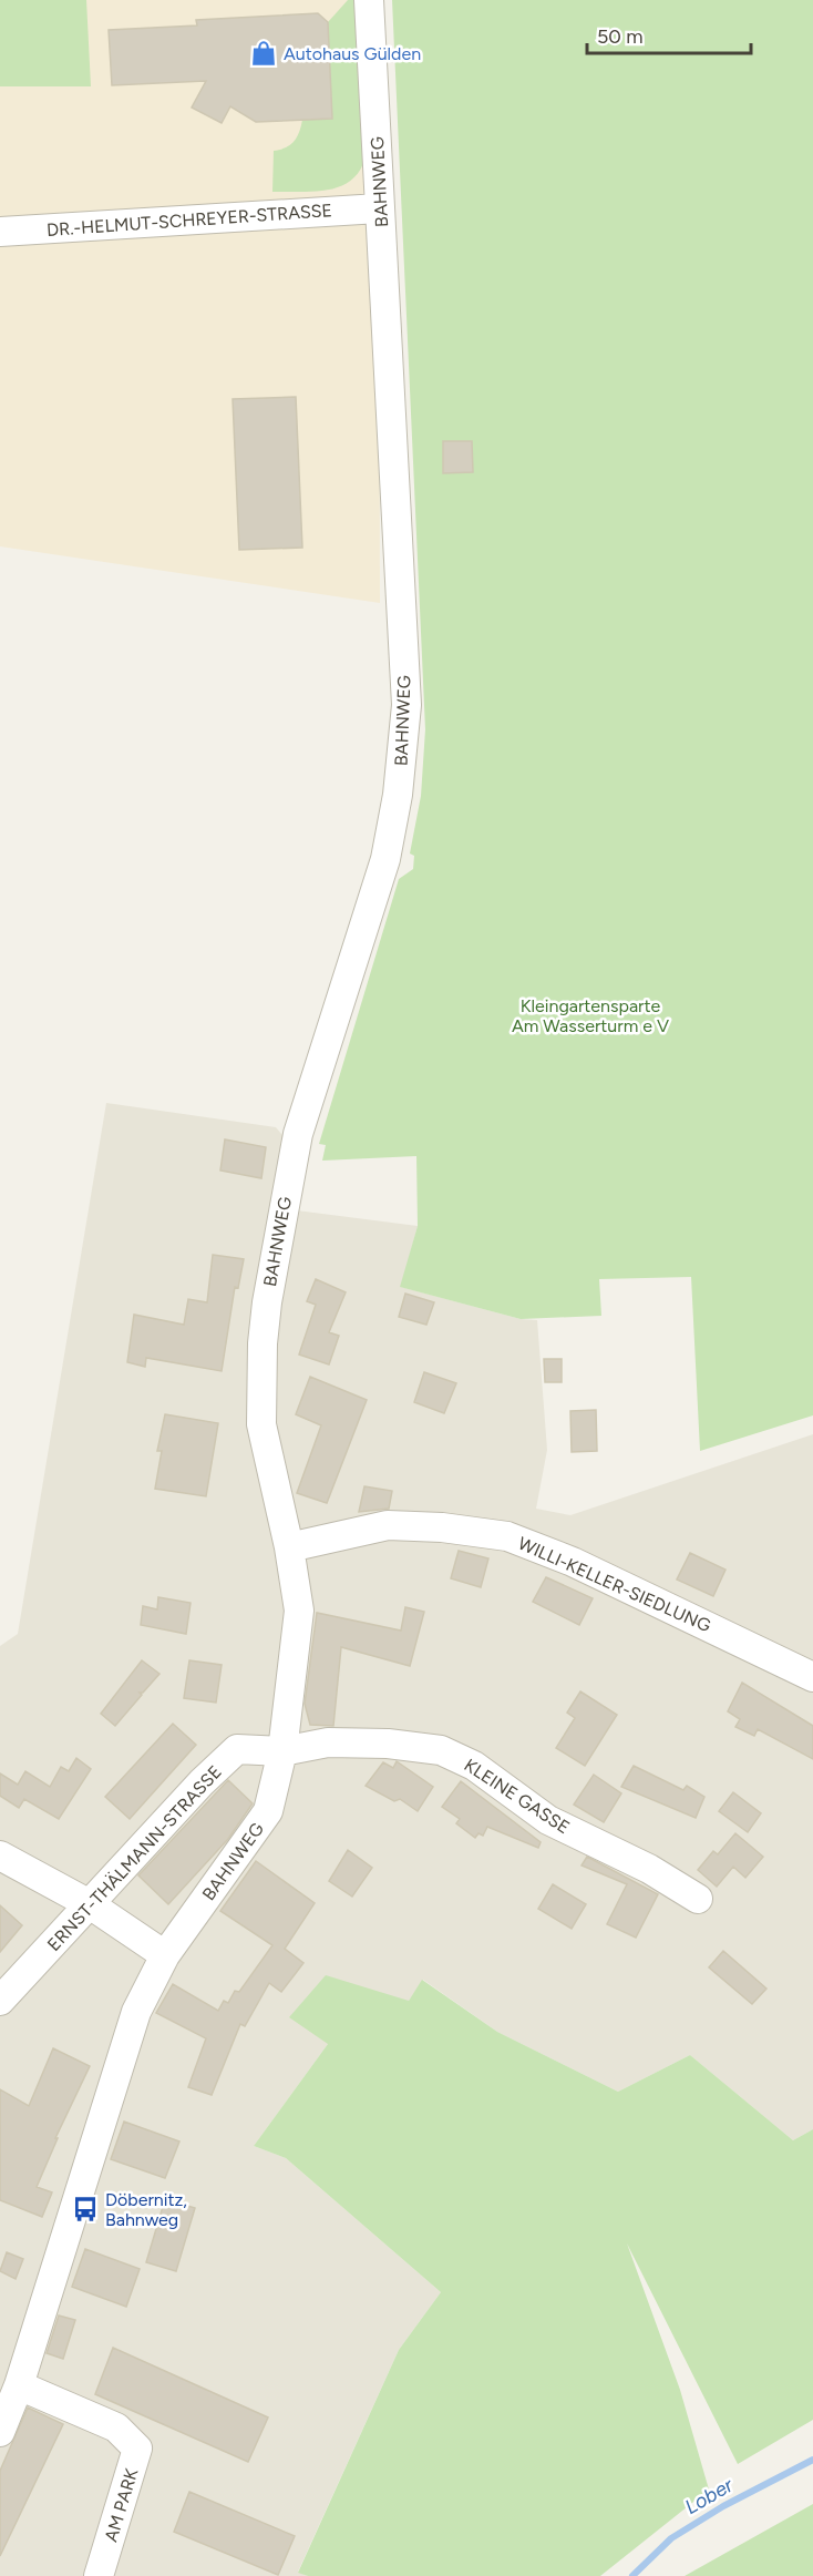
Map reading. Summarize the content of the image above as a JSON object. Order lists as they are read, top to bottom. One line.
{"streets":{"street":["BAHNWEG","DR.-HELMUT-SCHREYER-STRASSE","WILLI-KELLER-SIEDLUNG","KLEINE GASSE","ERNST-THÄLMANN-STRASSE","AM PARK"]},"crossings":[["BAHNWEG","DR.-HELMUT-SCHREYER-STRASSE"],["BAHNWEG","WILLI-KELLER-SIEDLUNG"],["BAHNWEG","KLEINE GASSE"],["BAHNWEG","ERNST-THÄLMANN-STRASSE"],["BAHNWEG","AM PARK"],["KLEINE GASSE","ERNST-THÄLMANN-STRASSE"]],"water":["Lober"],"parks":["Kleingartensparte Am Wasserturm e V"],"places":{"shop":["Autohaus Gülden"],"bus stop":["Döbernitz, Bahnweg"]},"scale_bar":"50 m"}
